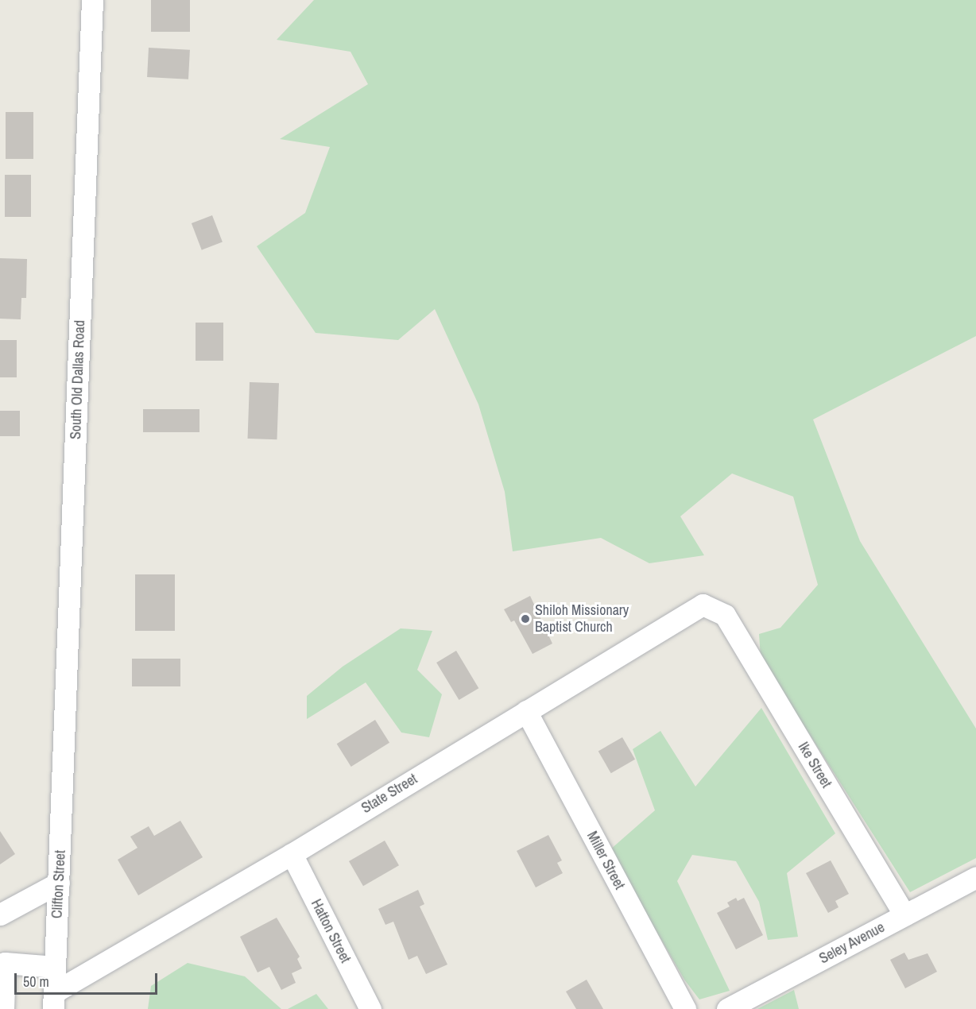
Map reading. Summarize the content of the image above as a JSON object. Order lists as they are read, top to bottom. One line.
{"streets":{"street":["South Old Dallas Road","Ike Street","State Street","Miller Street","Clifton Street","Hatton Street","Seley Avenue"]},"crossings":[["South Old Dallas Road","Clifton Street"],["Ike Street","State Street"],["Ike Street","Seley Avenue"],["State Street","Miller Street"],["State Street","Clifton Street"],["State Street","Hatton Street"]],"places":["Shiloh Missionary Baptist Church"],"scale_bar":"50 m"}
